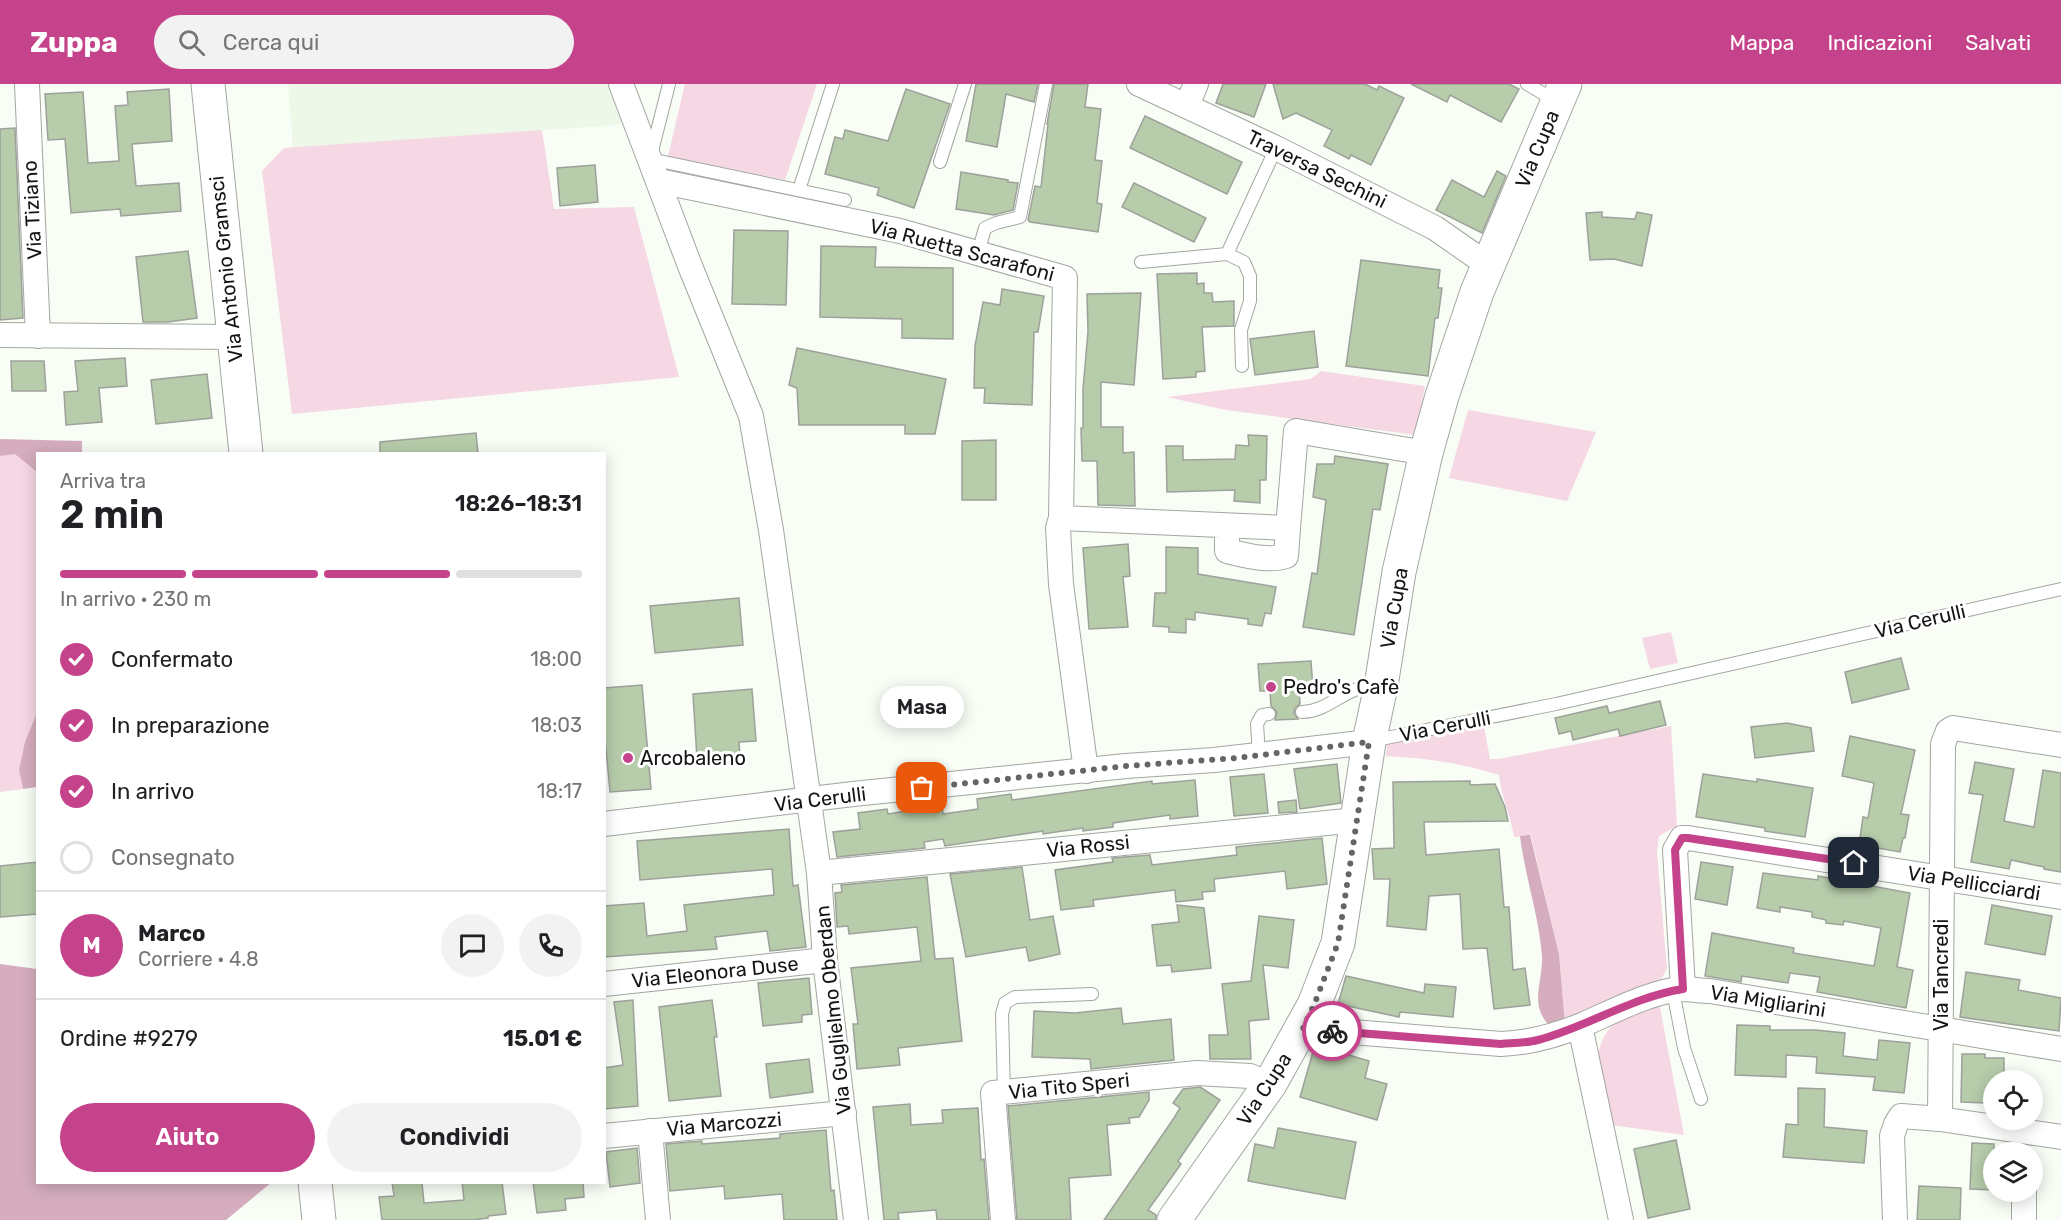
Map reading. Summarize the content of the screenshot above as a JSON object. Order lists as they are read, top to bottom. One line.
{"streets":{"street":["Via Cupa","Traversa Sechini","Via Tiziano","Via Ruetta Scarafoni","Via Antonio Gramsci","Via Cerulli","Via Rossi","Via Pellicciardi","Via Eleonora Duse","Via Tancredi","Via Migliarini","Via Guglielmo Oberdan","Via Tito Speri","Via Marcozzi"]},"crossings":[["Via Cupa","Traversa Sechini"],["Via Cupa","Via Cerulli"],["Via Cupa","Via Rossi"],["Via Cupa","Via Migliarini"],["Via Cupa","Via Tito Speri"],["Via Cerulli","Via Guglielmo Oberdan"],["Via Rossi","Via Guglielmo Oberdan"],["Via Pellicciardi","Via Tancredi"],["Via Pellicciardi","Via Migliarini"],["Via Eleonora Duse","Via Guglielmo Oberdan"],["Via Tancredi","Via Migliarini"],["Via Guglielmo Oberdan","Via Marcozzi"]],"places":["Pedro's Cafè","Arcobaleno","Masa"],"page":{"header":"Zuppa","search":"Cerca qui","nav":["Mappa","Indicazioni","Salvati"],"heading":["2 min","Arriva tra","18:26–18:31"],"panel":["Marco","Corriere · 4.8","Ordine #9279","15.01 €"],"bar":"In arrivo · 230 m","list":[["Confermato","18:00"],["In preparazione","18:03"],["In arrivo","18:17"],"Consegnato"],"bubble":"Masa","round":"M","buttons":["Aiuto","Condividi"]}}
